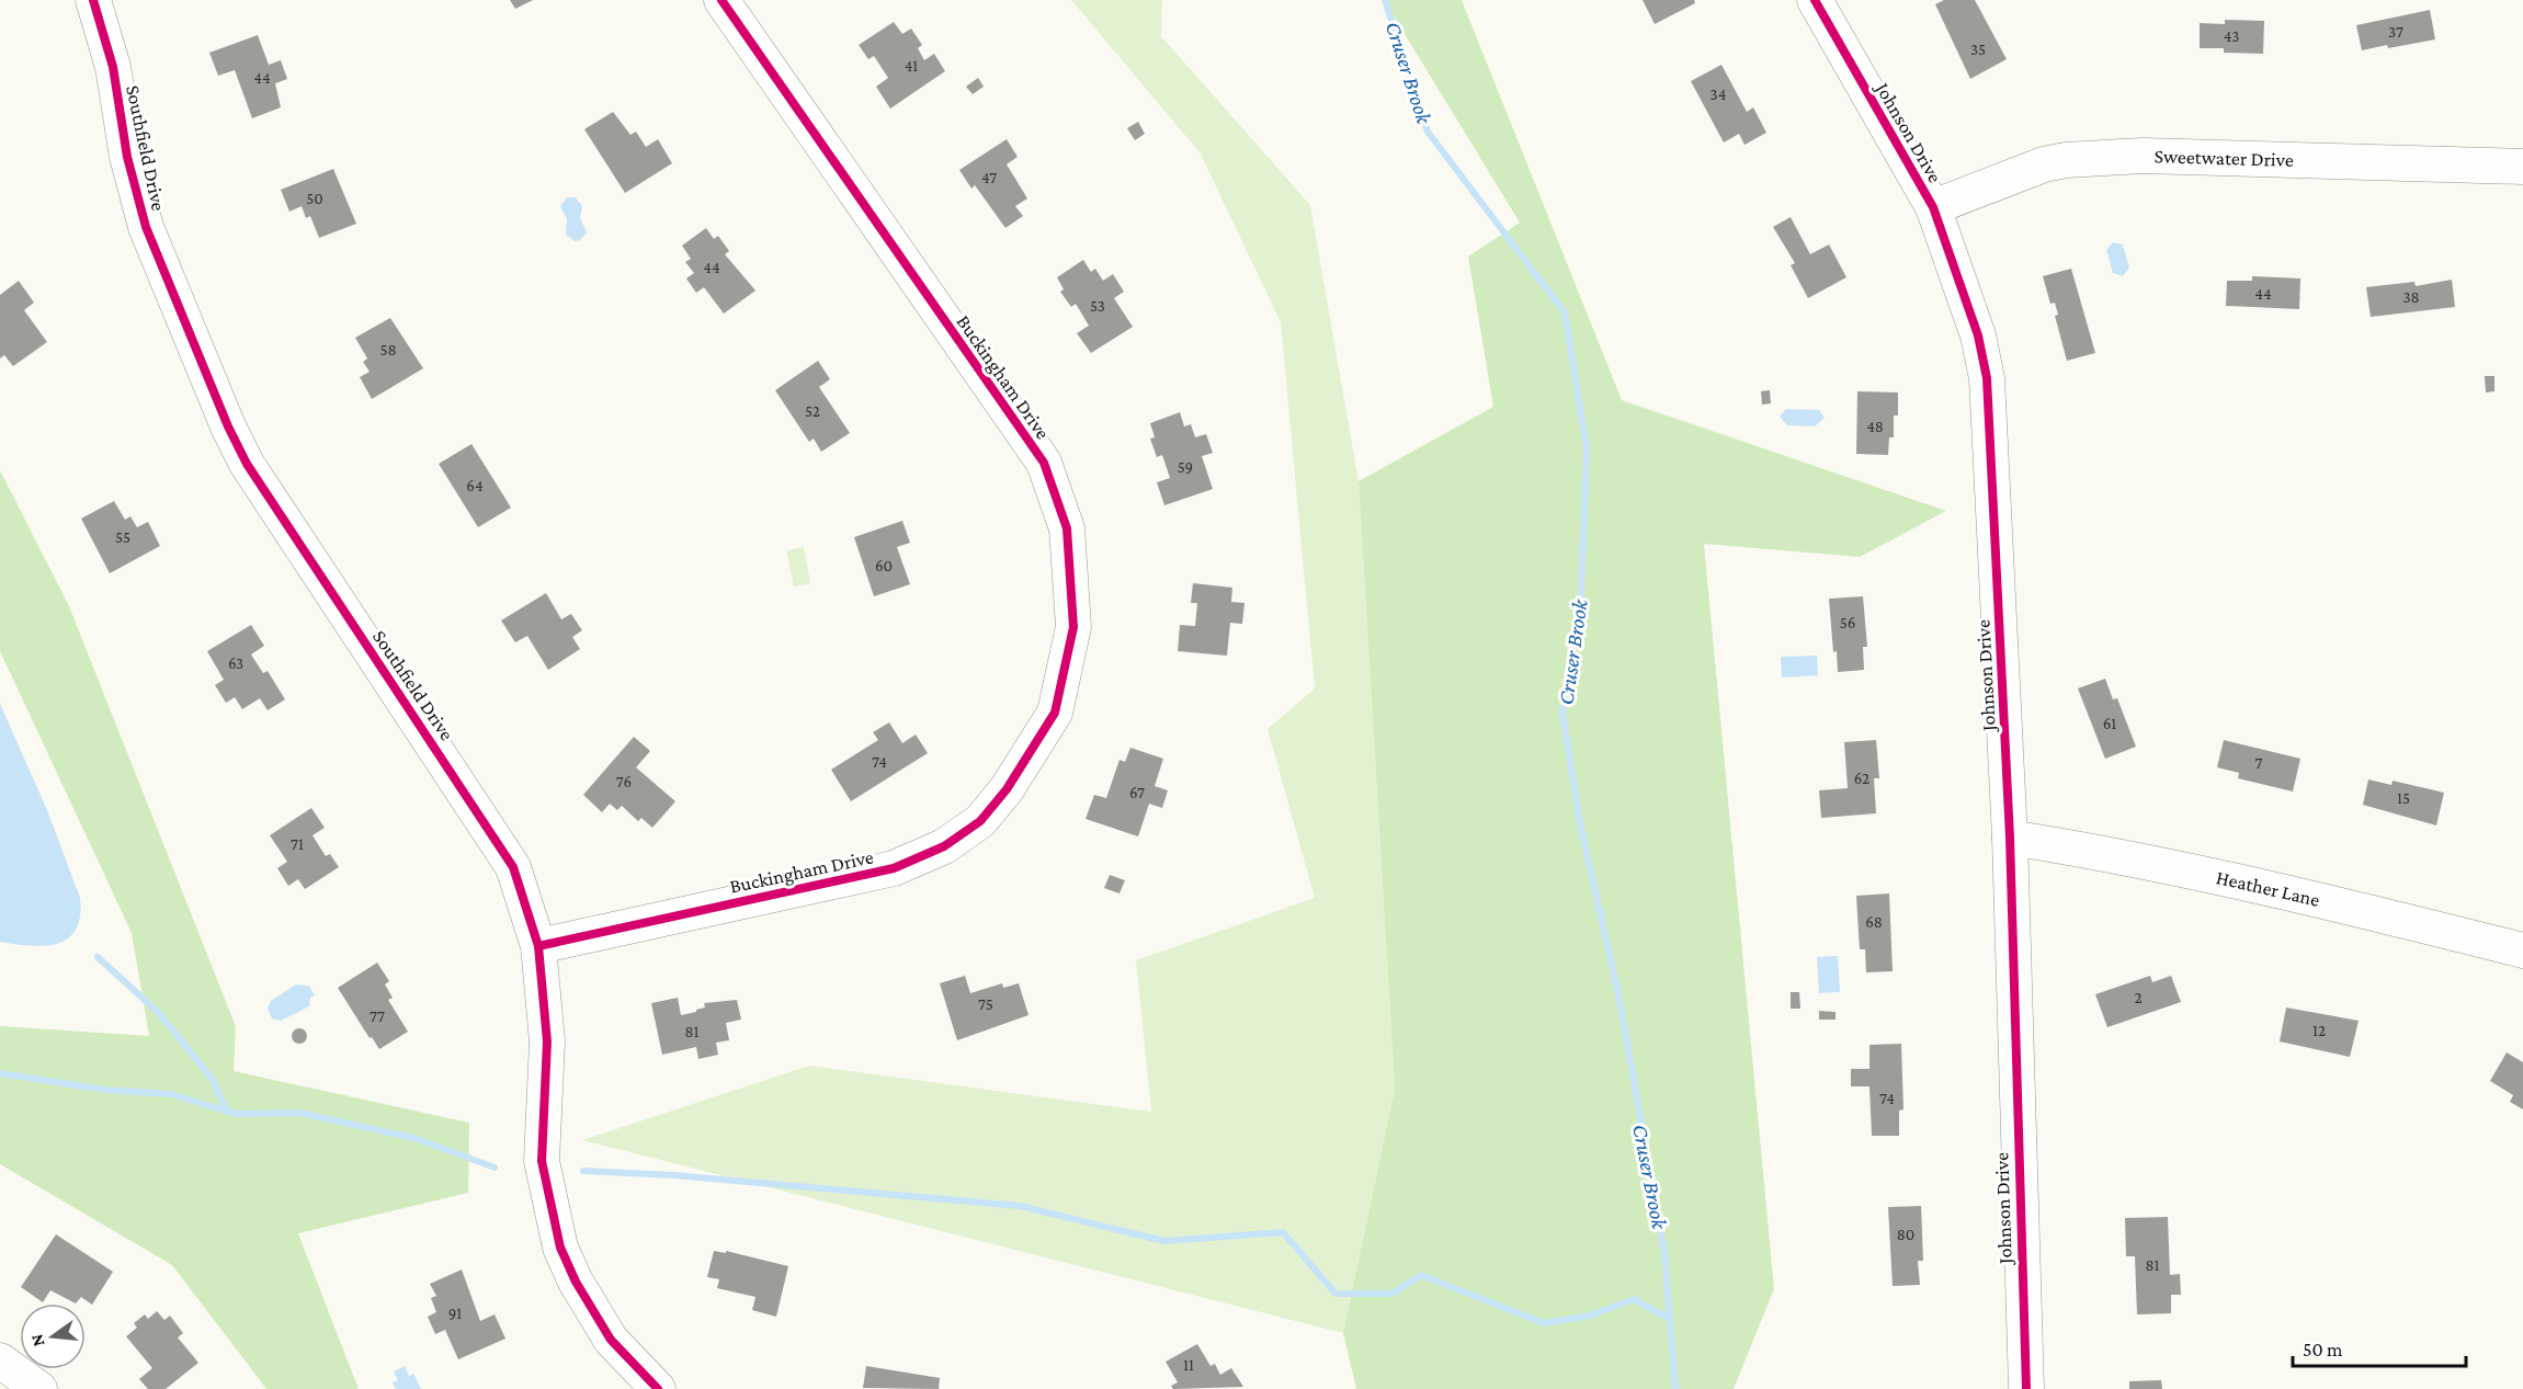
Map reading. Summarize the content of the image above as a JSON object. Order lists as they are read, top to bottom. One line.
{"streets":{"street":["Johnson Drive","Southfield Drive","Sweetwater Drive","Buckingham Drive","Heather Lane"]},"crossings":[["Johnson Drive","Sweetwater Drive"],["Johnson Drive","Heather Lane"],["Southfield Drive","Buckingham Drive"]],"water":["Cruser Brook"],"house_numbers":["37","43","35","41","44","34","47","50","44","44","38","53","58","52","48","59","64","55","60","56","63","61","74","7","62","76","67","15","71","68","2","75","77","12","81","74","80","81","91","11"],"scale_bar":"50 m","north":"left"}
